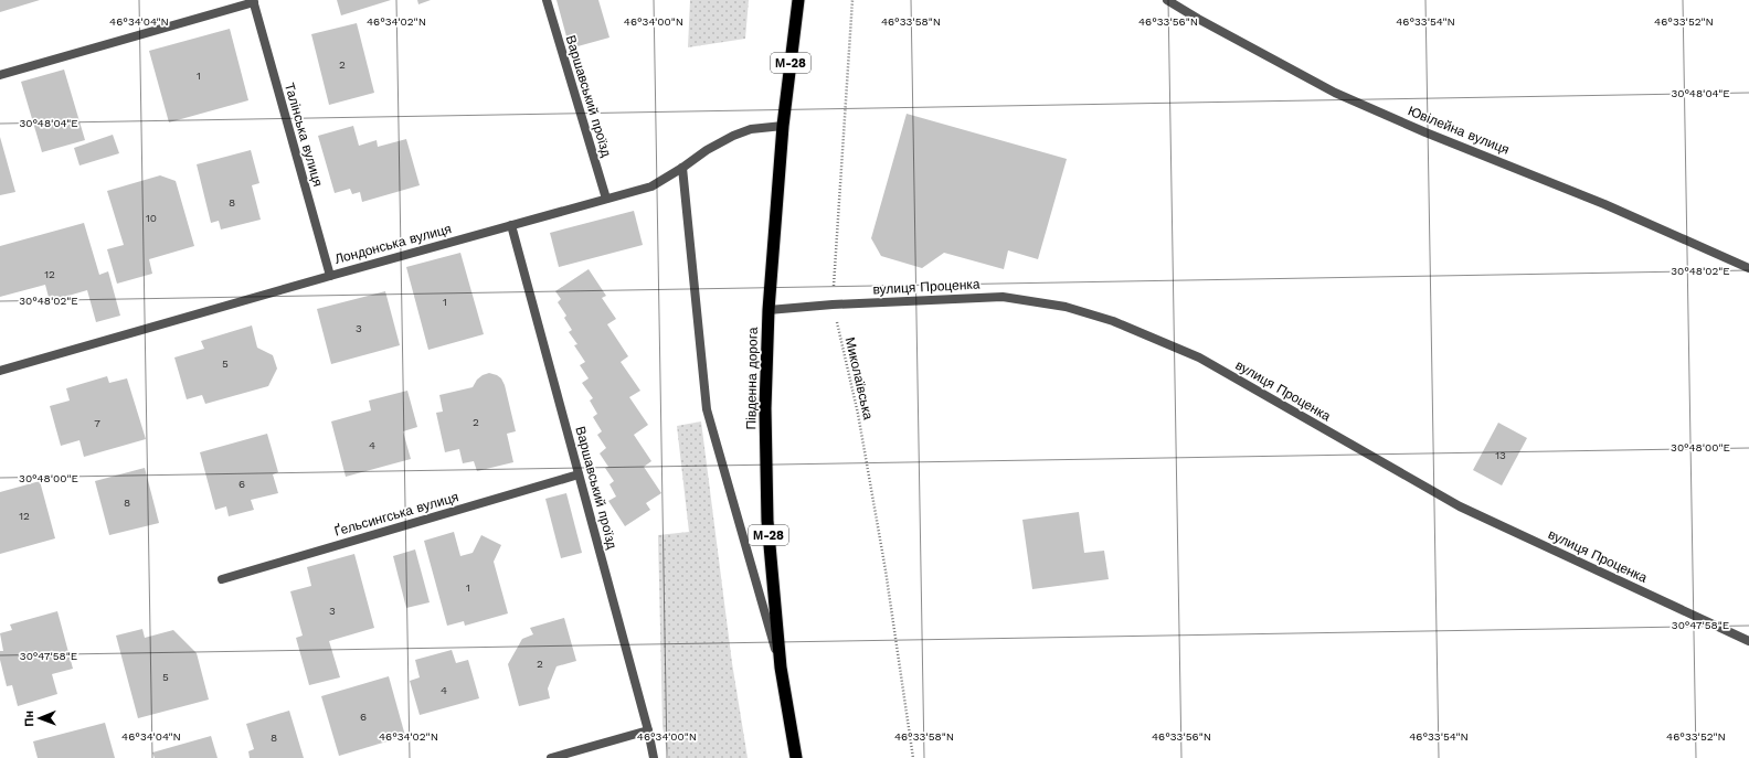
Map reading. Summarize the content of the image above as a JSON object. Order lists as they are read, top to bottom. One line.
{"streets":{"highway":["М-28","Південна дорога"],"street":["Варшавський проїзд","Ювілейна вулиця","Талінська вулиця","Лондонська вулиця","вулиця Проценка","Ґельсингська вулиця"],"path":["Миколаївська"]},"crossings":[["Варшавський проїзд","Лондонська вулиця"],["Варшавський проїзд","Ґельсингська вулиця"],["Талінська вулиця","Лондонська вулиця"],["Лондонська вулиця","Південна дорога"],["вулиця Проценка","Південна дорога"],["вулиця Проценка","Миколаївська"]],"house_numbers":["2","1","8","10","12","1","3","5","2","7","4","13","6","8","12","1","3","2","5","4","6","8"],"north":"left","coordinates":["46°34'04\"N","46°34'02\"N","46°34'00\"N","46°33'58\"N","46°33'56\"N","46°33'54\"N","46°33'52\"N","30°48'04\"E","30°48'02\"E","30°48'00\"E","30°47'58\"E"]}
